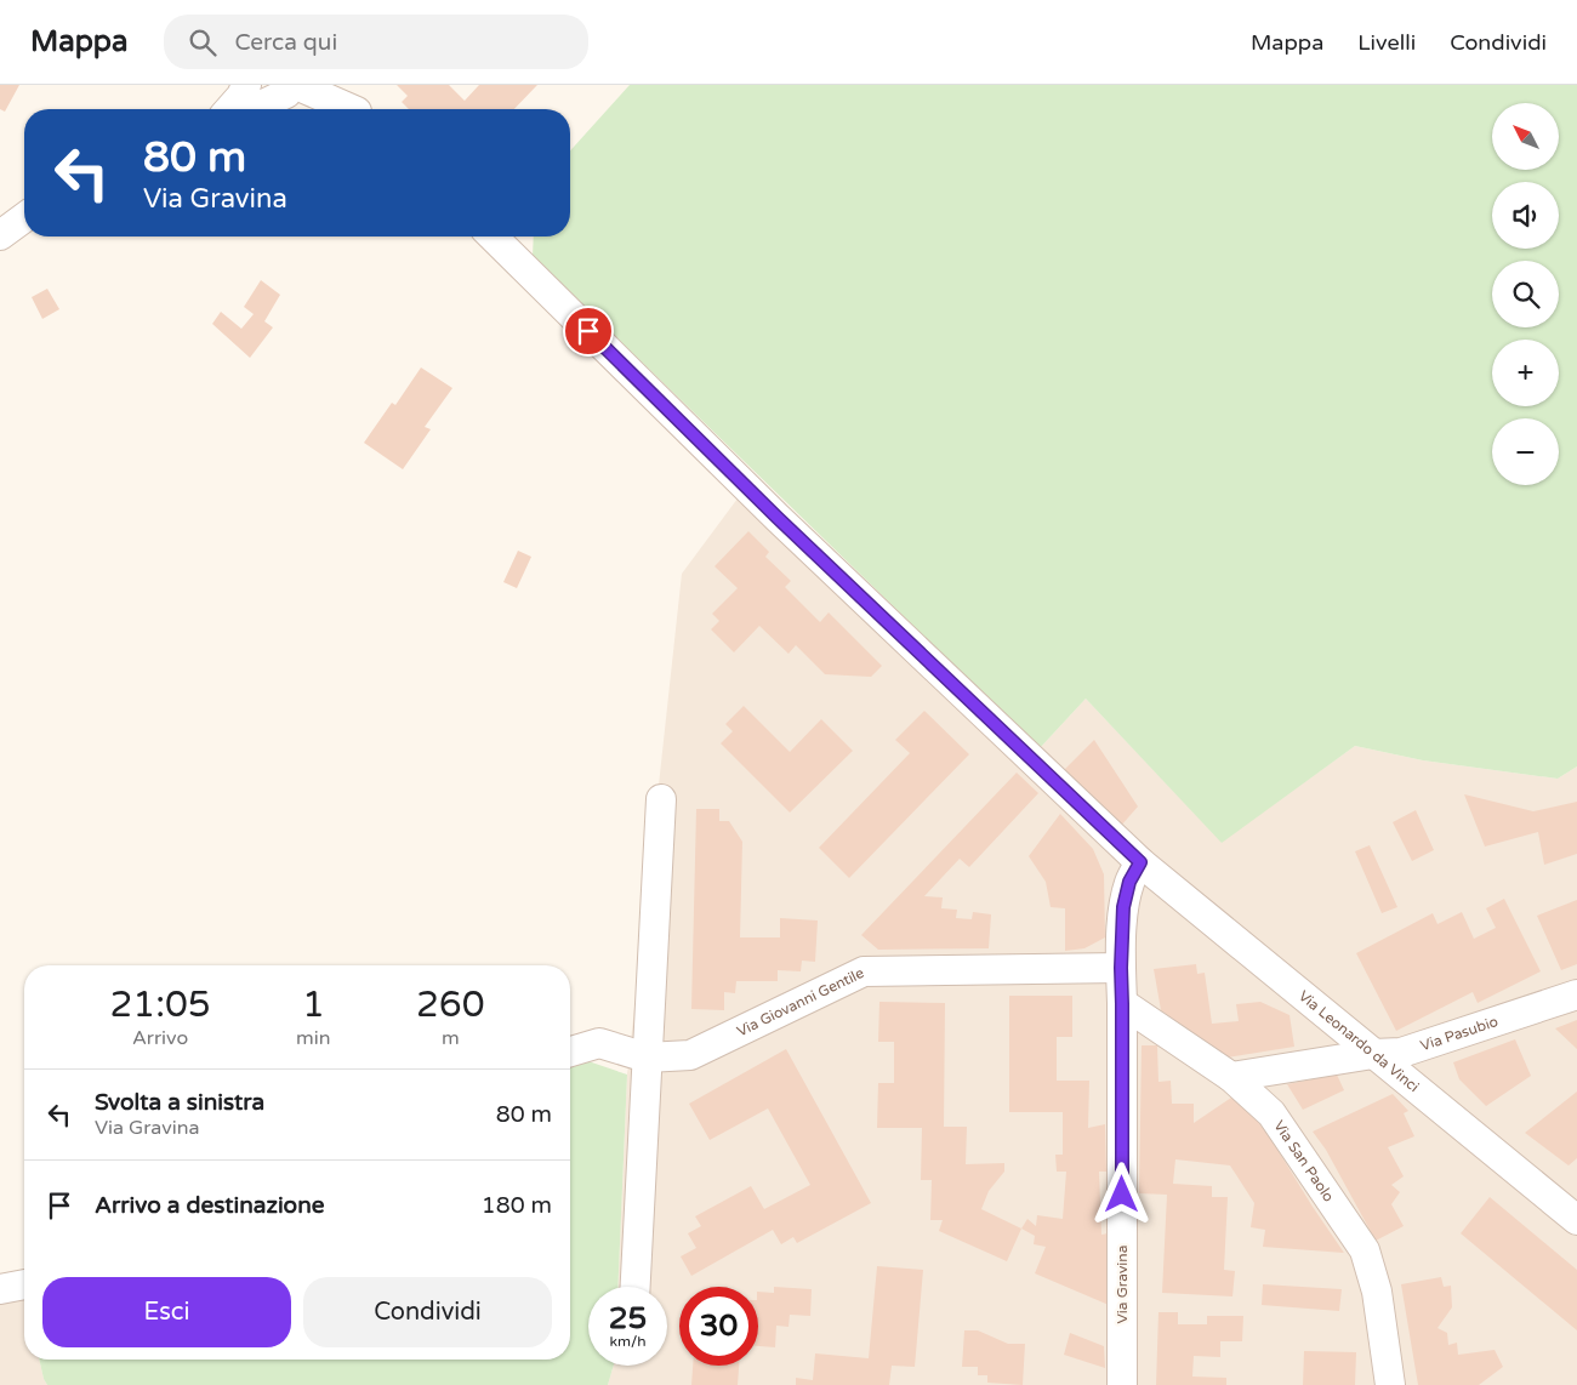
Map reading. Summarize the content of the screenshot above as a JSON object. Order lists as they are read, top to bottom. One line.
{"streets":{"street":["Via Giovanni Gentile","Via Pasubio","Via Leonardo da Vinci","Via San Paolo","Via Gravina"]},"crossings":[["Via Giovanni Gentile","Via Gravina"],["Via Pasubio","Via Leonardo da Vinci"],["Via Pasubio","Via San Paolo"],["Via Leonardo da Vinci","Via Gravina"],["Via San Paolo","Via Gravina"]],"north":"top left","page":{"header":"Mappa","search":"Cerca qui","nav":["Mappa","Livelli","Condividi"],"map_buttons":["+","−"],"turn":["80 m","Via Gravina"],"eta":["21:05","Arrivo","1","min","260","m"],"list":[{"name":"Svolta a sinistra","note":"Via Gravina","value":"80 m"},{"name":"Arrivo a destinazione","value":"180 m"}],"buttons":["Esci","Condividi"],"speed":"25 km/h","limit":"30"}}
